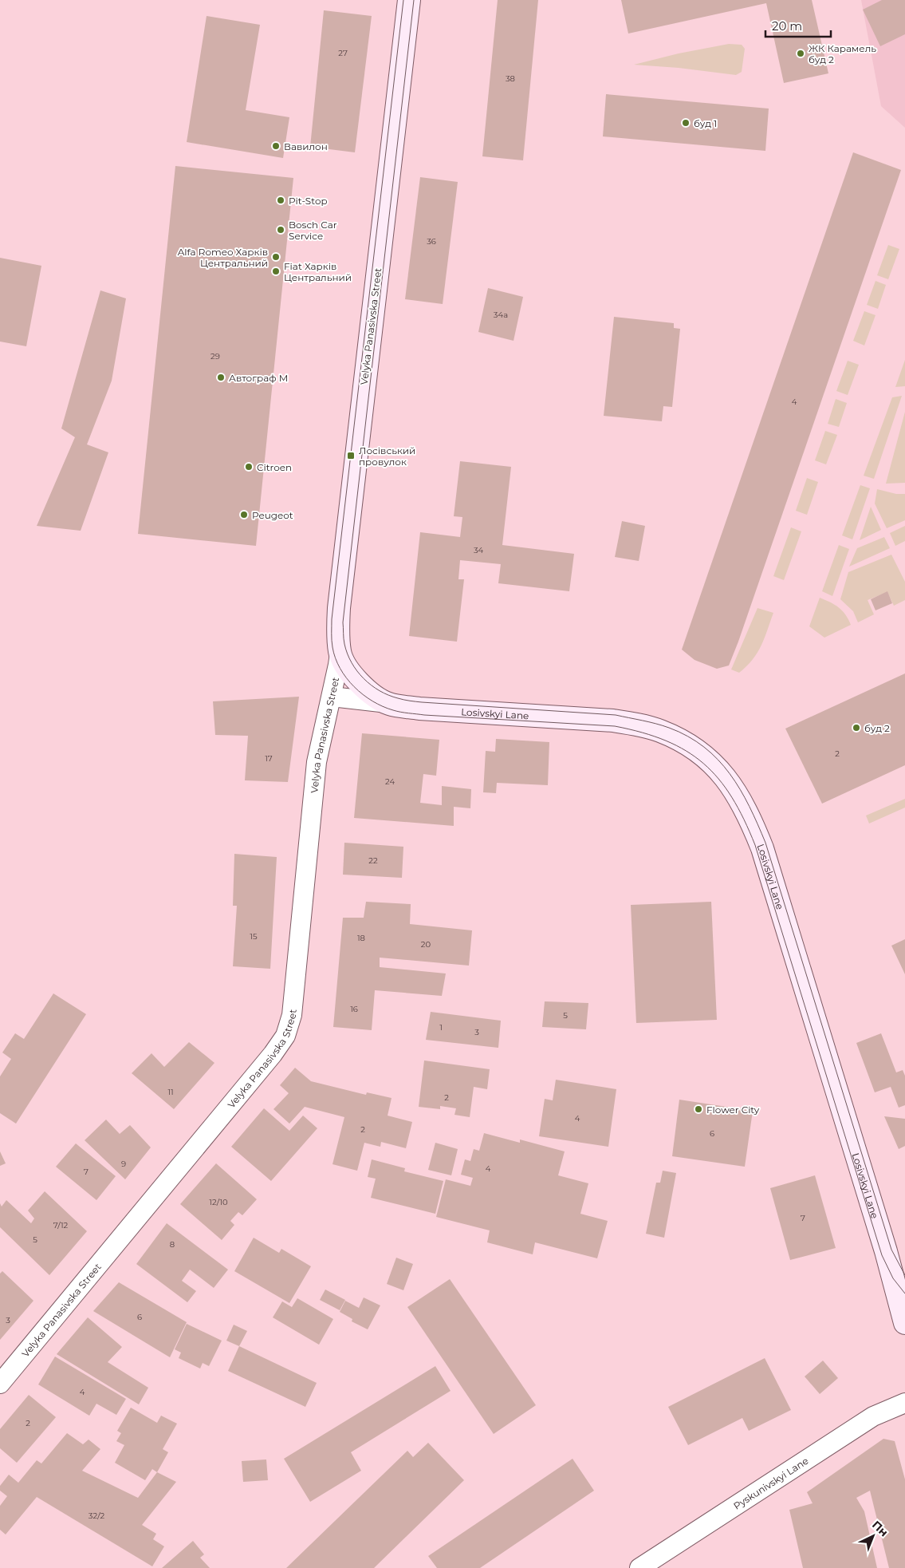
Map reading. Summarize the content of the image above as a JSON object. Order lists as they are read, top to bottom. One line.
{"streets":{"street":["Velyka Panasivska Street","Losivskyi Lane","Pyskunivskyi Lane"]},"crossings":[["Velyka Panasivska Street","Losivskyi Lane"]],"places":{"other":["ЖК Карамель буд 2","буд 1","Вавилон","Pit-Stop","Bosch Car Service","Alfa Romeo Харків Центральний","Fiat Харків Центральний","Автограф М","Citroen","Peugeot","буд 2","Flower City"],"transit":["Лосівський провулок"]},"house_numbers":["27","38","36","34а","29","4","34","2","17","24","22","15","18","20","16","5","1","3","11","2","4","2","6","9","4","7","12/10","7","7/12","5","8","6","3","4","2","32/2"],"scale_bar":"20 m","north":"top right"}
